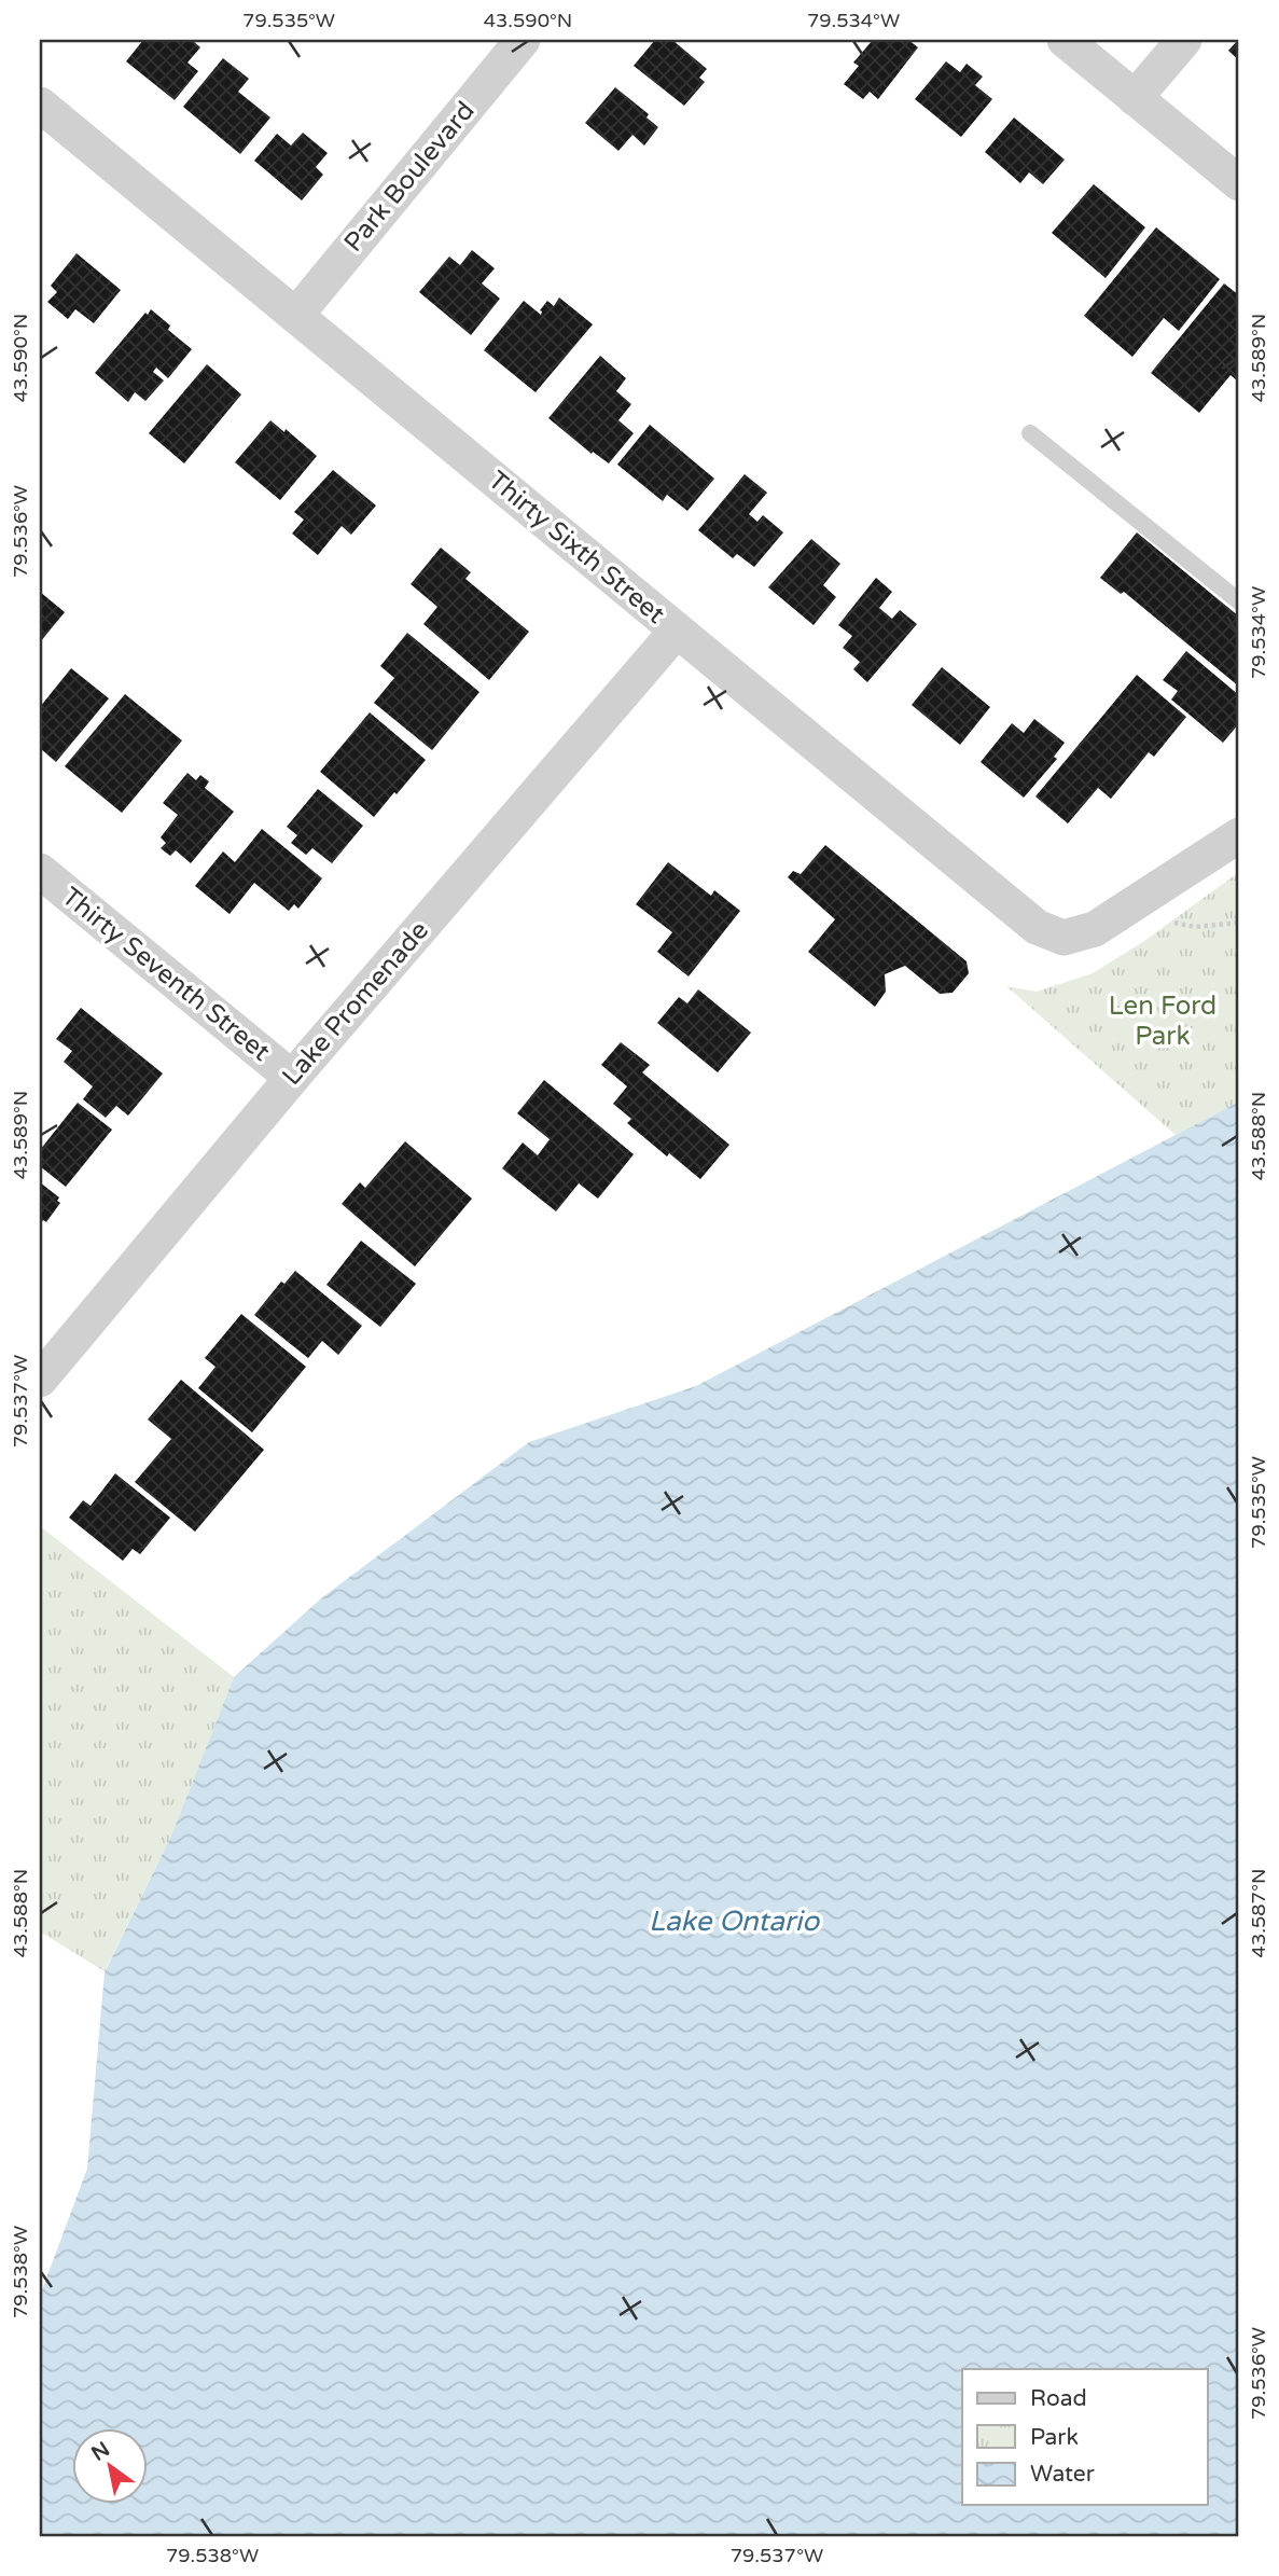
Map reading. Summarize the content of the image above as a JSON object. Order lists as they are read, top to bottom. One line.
{"streets":{"street":["Park Boulevard","Thirty Sixth Street","Thirty Seventh Street","Lake Promenade"]},"crossings":[["Park Boulevard","Thirty Sixth Street"],["Thirty Sixth Street","Lake Promenade"],["Thirty Seventh Street","Lake Promenade"]],"water":["Lake Ontario"],"parks":["Len Ford Park"],"legend":["Road","Park","Water"],"north":"top left","coordinates":["79.535°W","43.590°N","79.534°W","43.589°N","79.536°W","43.588°N","79.537°W","43.587°N","79.538°W"]}
